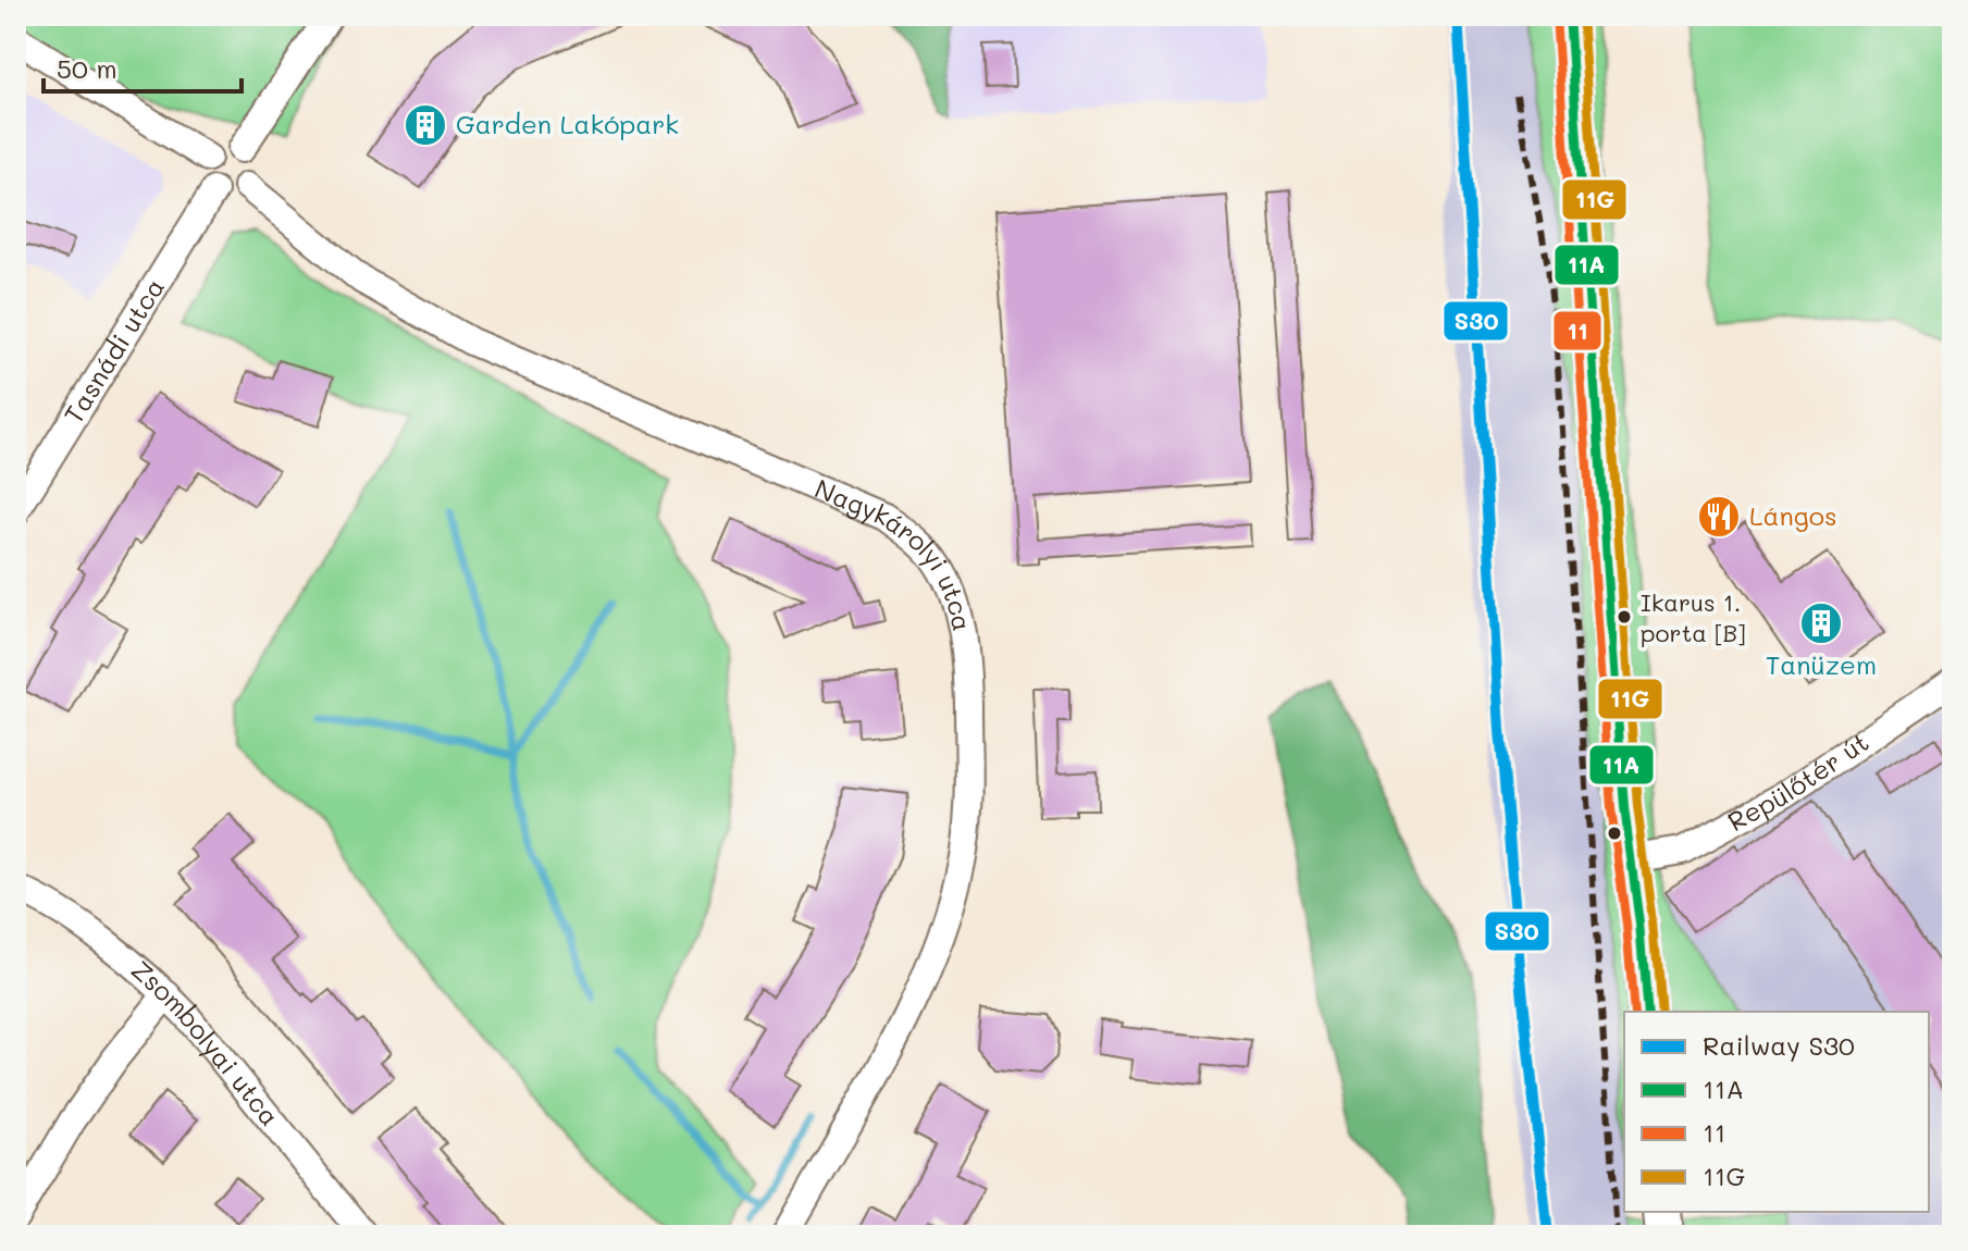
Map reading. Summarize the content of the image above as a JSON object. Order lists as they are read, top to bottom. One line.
{"streets":{"street":["Tasnádi utca","Nagykárolyi utca","Repülőtér út","Zsombolyai utca"]},"crossings":[["Tasnádi utca","Nagykárolyi utca"]],"places":{"building":["Garden Lakópark","Tanüzem"],"restaurant":["Lángos"],"other":["Ikarus 1. porta [B]"]},"lines":["rail line S30","transit line 11A","transit line 11G","transit line 11"],"legend":["Railway S30","11A","11","11G"],"scale_bar":"50 m"}
